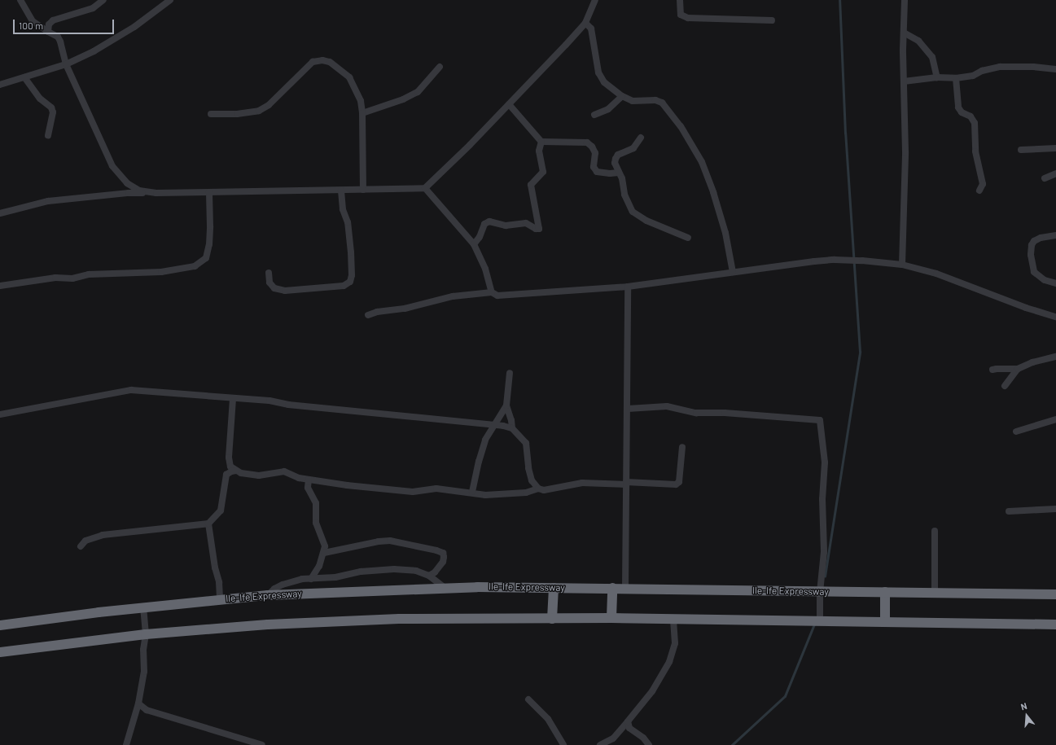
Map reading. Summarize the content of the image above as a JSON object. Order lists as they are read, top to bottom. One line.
{"streets":{"highway":["Ile-Ife Expressway"]},"scale_bar":"100 m","north":"top"}
